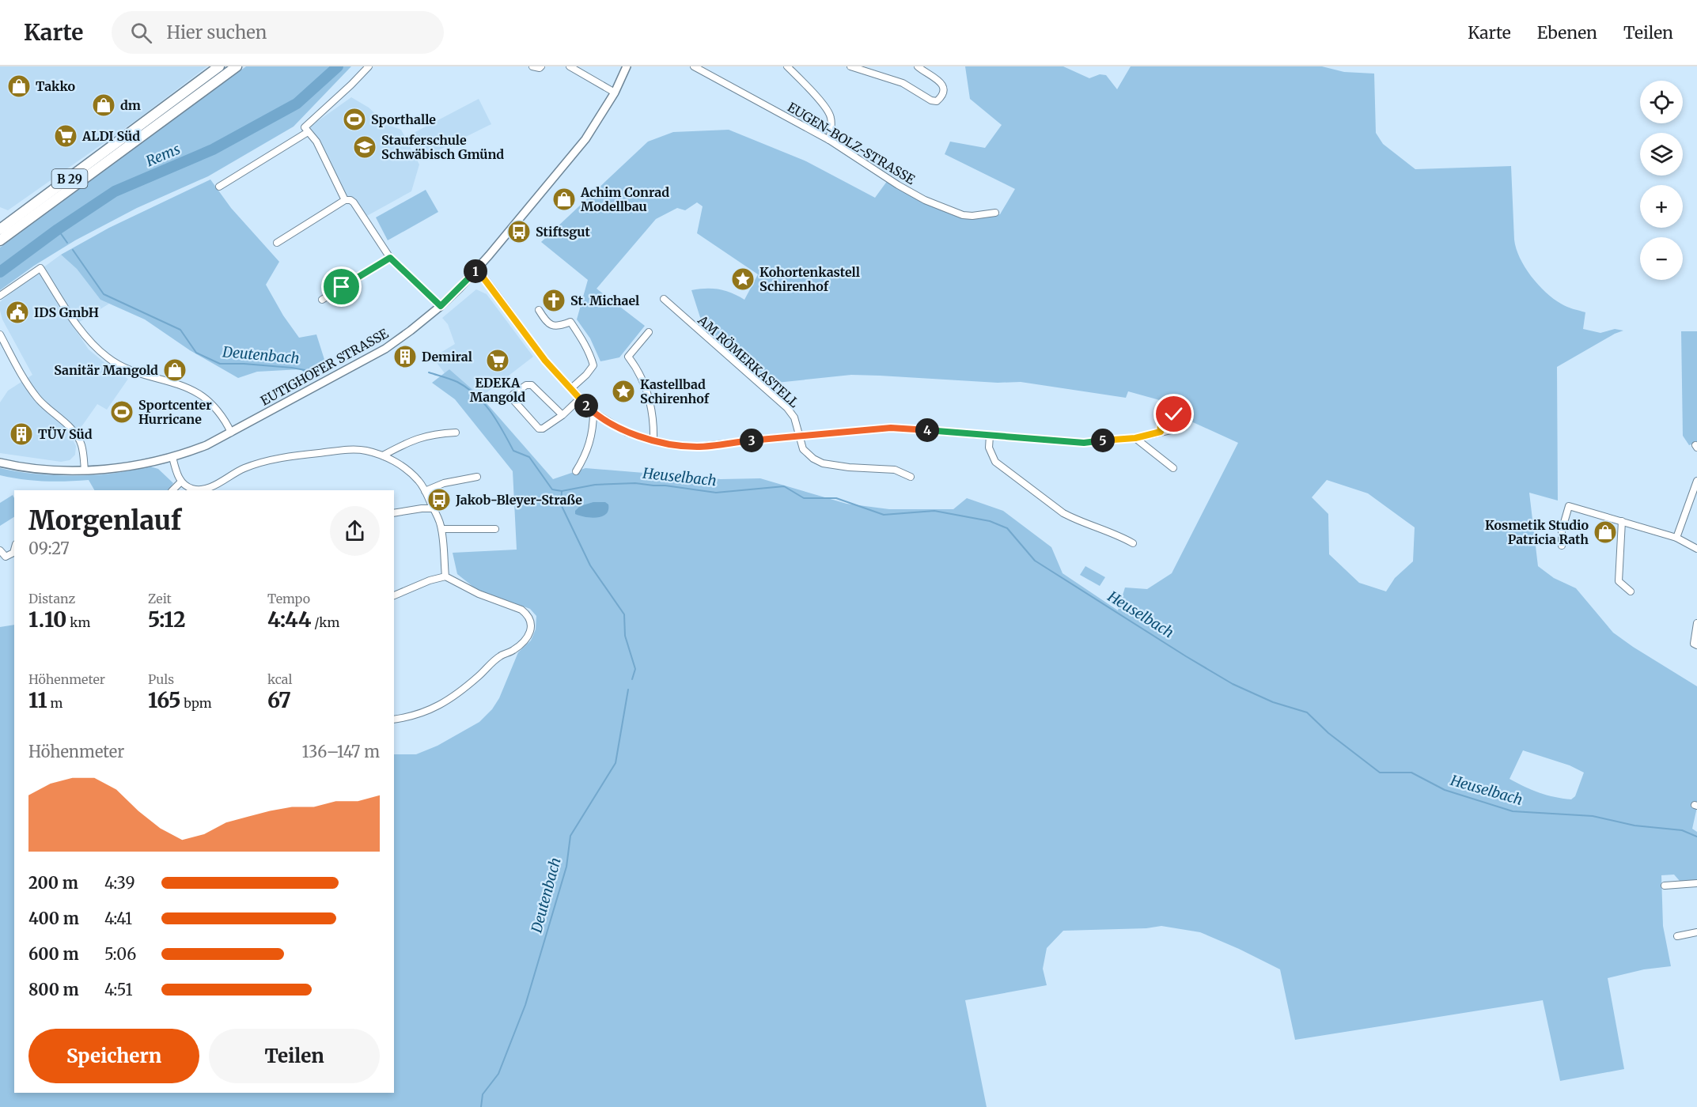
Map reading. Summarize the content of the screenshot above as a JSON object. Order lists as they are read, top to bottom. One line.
{"streets":{"highway":["B 29"],"street":["EUGEN-BOLZ-STRASSE","AM RÖMERKASTELL","EUTIGHOFER STRASSE"]},"water":["Rems","Deutenbach","Heuselbach"],"places":{"shop":["Takko","dm","Achim Conrad Modellbau","Sanitär Mangold","Kosmetik Studio Patricia Rath"],"sports":["Sporthalle","Sportcenter Hurricane"],"supermarket":["ALDI Süd","EDEKA Mangold"],"school or university":["Stauferschule Schwäbisch Gmünd"],"bus stop":["Stiftsgut","Jakob-Bleyer-Straße"],"place":["Kohortenkastell Schirenhof","Kastellbad Schirenhof"],"church":["St. Michael"],"public building":["IDS GmbH"],"building":["Demiral","TÜV Süd"]},"page":{"header":"Karte","search":"Hier suchen","nav":["Karte","Ebenen","Teilen"],"map_buttons":["+","−"],"pins":["1","2","4","3","5"],"heading":["Morgenlauf","09:27"],"stats":[["Distanz","1.10 km"],["Zeit","5:12"],["Tempo","4:44 /km"],["Höhenmeter","11 m"],["Puls","165 bpm"],["kcal","67"]],"chart":["Höhenmeter","136–147 m"],"list":[{"name":"200 m","note":"4:39"},{"name":"400 m","note":"4:41"},{"name":"600 m","note":"5:06"},{"name":"800 m","note":"4:51"}],"buttons":["Speichern","Teilen"]}}
